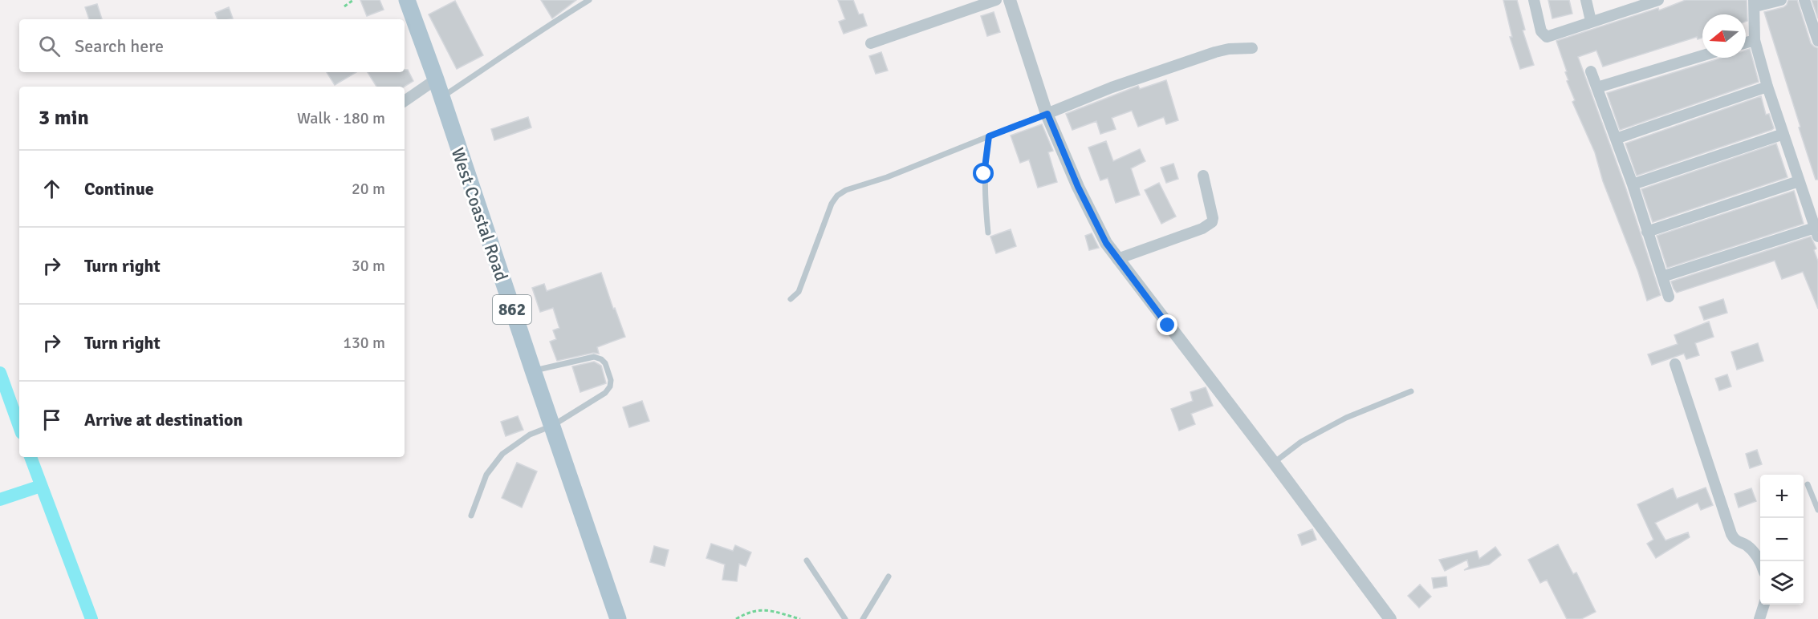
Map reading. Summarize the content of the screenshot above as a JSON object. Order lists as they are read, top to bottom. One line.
{"streets":{"main road":["West Coastal Road","862"]},"north":"left","page":{"search":"Search here","heading":["3 min","Walk · 180 m"],"list":[["Continue","20 m"],["Turn right","30 m"],["Turn right","130 m"],"Arrive at destination"],"map_buttons":["+","−"]}}
